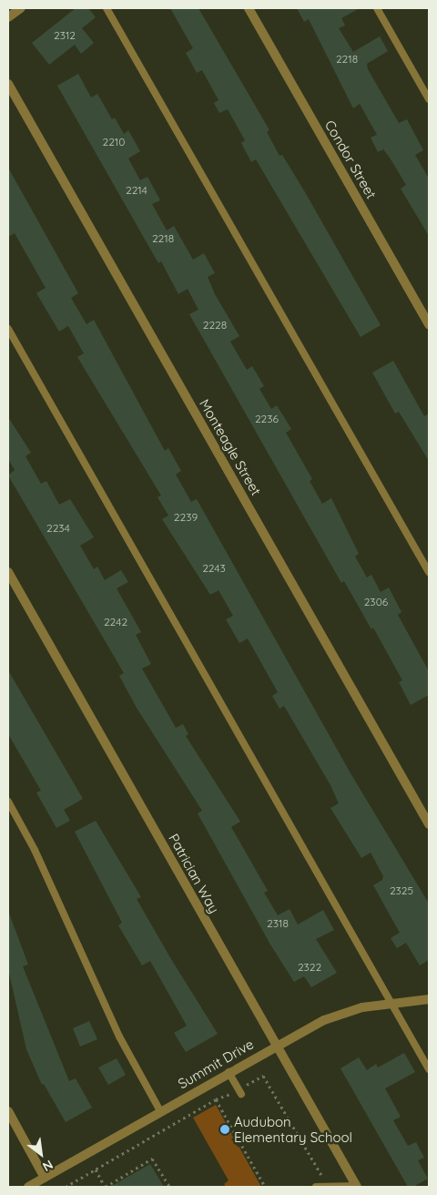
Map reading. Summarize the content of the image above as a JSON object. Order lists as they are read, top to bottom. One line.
{"streets":{"street":["Condor Street","Monteagle Street","Patrician Way","Summit Drive"]},"crossings":[["Patrician Way","Summit Drive"]],"places":["Audubon Elementary School"],"house_numbers":["2312","2218","2210","2214","2218","2228","2236","2239","2234","2243","2306","2242","2325","2318","2322"],"north":"bottom right"}
